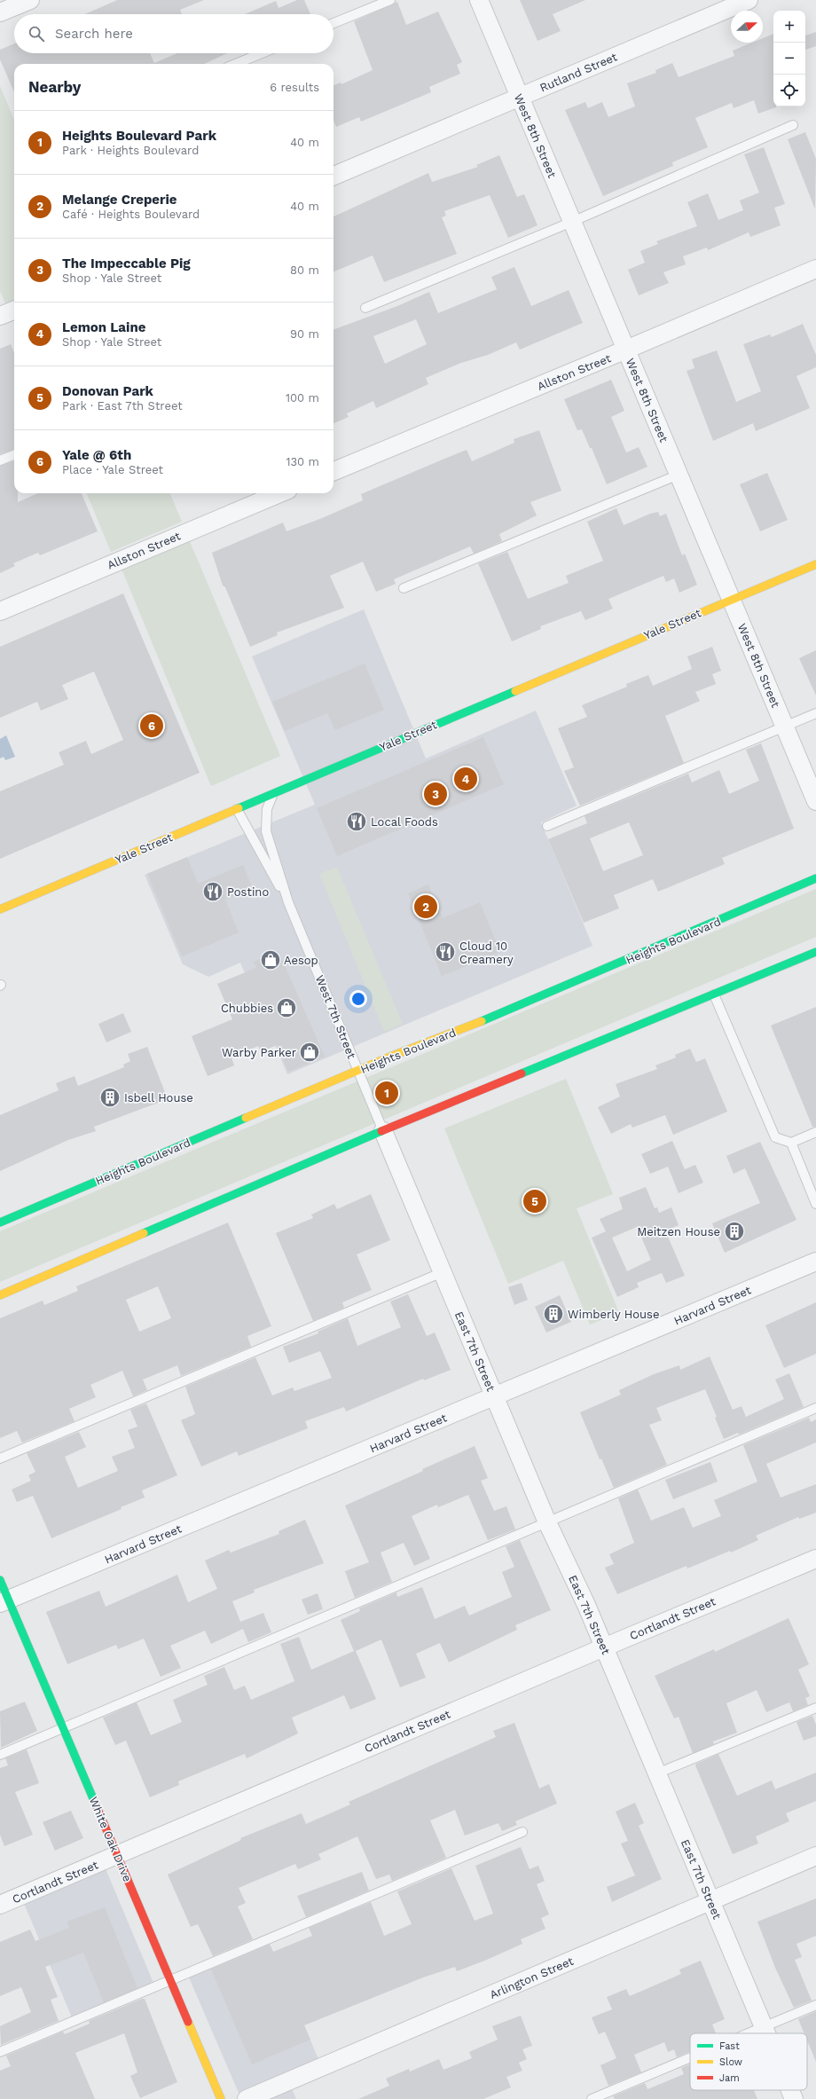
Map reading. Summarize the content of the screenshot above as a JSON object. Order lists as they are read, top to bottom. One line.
{"streets":{"main road":["Yale Street","Heights Boulevard","White Oak Drive"],"street":["Rutland Street","West 8th Street","Allston Street","Harvard Street","East 7th Street","Cortlandt Street","Arlington Street"],"lane":["West 7th Street"]},"crossings":[["Rutland Street","West 8th Street"],["West 8th Street","Allston Street"],["West 8th Street","Yale Street"],["Yale Street","West 7th Street"],["Heights Boulevard","West 7th Street"],["West 7th Street","East 7th Street"],["Harvard Street","East 7th Street"],["Harvard Street","White Oak Drive"],["East 7th Street","Cortlandt Street"],["East 7th Street","Arlington Street"],["Cortlandt Street","White Oak Drive"]],"places":{"restaurant":["Local Foods","Postino","Cloud 10 Creamery"],"shop":["Aesop","Chubbies","Warby Parker"],"building":["Isbell House","Meitzen House","Wimberly House"]},"legend":["Fast","Slow","Jam"],"north":"right","page":{"map_buttons":["+","−"],"search":"Search here","heading":["Nearby","6 results"],"list":[{"mark":"1","name":"Heights Boulevard Park","note":"Park · Heights Boulevard","value":"40 m"},{"mark":"2","name":"Melange Creperie","note":"Café · Heights Boulevard","value":"40 m"},{"mark":"3","name":"The Impeccable Pig","note":"Shop · Yale Street","value":"80 m"},{"mark":"4","name":"Lemon Laine","note":"Shop · Yale Street","value":"90 m"},{"mark":"5","name":"Donovan Park","note":"Park · East 7th Street","value":"100 m"},{"mark":"6","name":"Yale @ 6th","note":"Place · Yale Street","value":"130 m"}],"pins":["6","4","3","2","1","5"]}}
